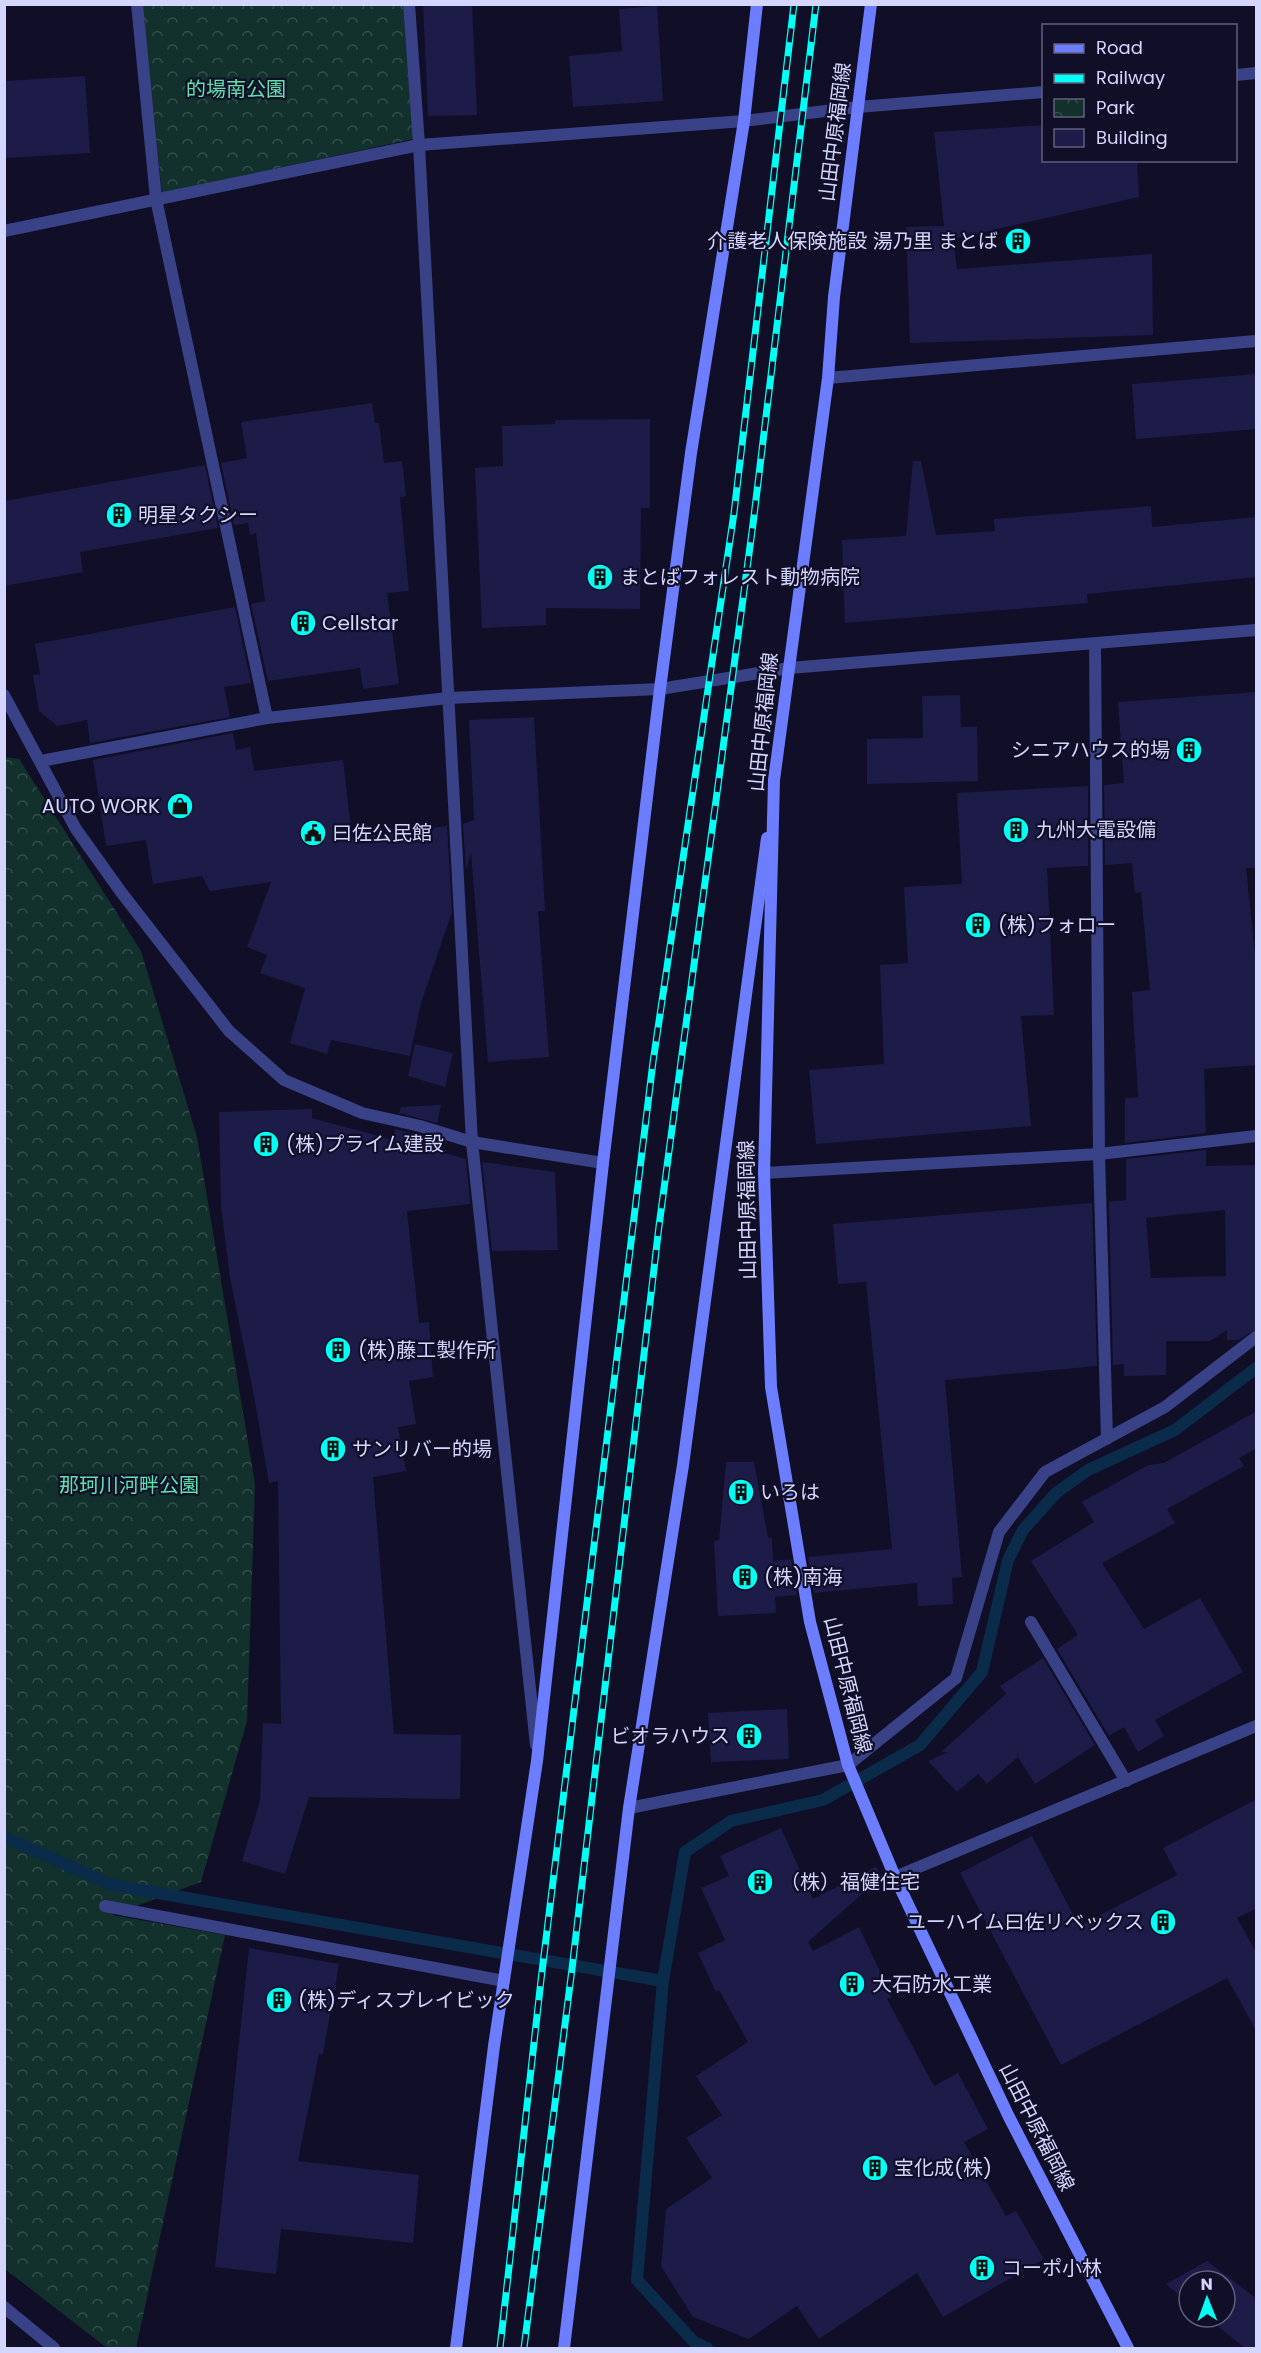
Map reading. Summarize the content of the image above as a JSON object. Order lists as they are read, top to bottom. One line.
{"streets":{"street":["山田中原福岡線"]},"parks":["的場南公園","那珂川河畔公園"],"places":{"building":["介護老人保険施設 湯乃里 まとば","明星タクシー","まとばフォレスト動物病院","Cellstar","シニアハウス的場","九州大電設備","(株)フォロー","(株)プライム建設","(株)藤工製作所","サンリバー的場","いろは","(株)南海","ビオラハウス","（株）福健住宅","ユーハイム曰佐リベックス","大石防水工業","(株)ディスプレイビック","宝化成(株)","コーポ小林"],"shop":["AUTO WORK"],"public building":["曰佐公民館"]},"legend":["Road","Railway","Park","Building"],"north":"top"}
